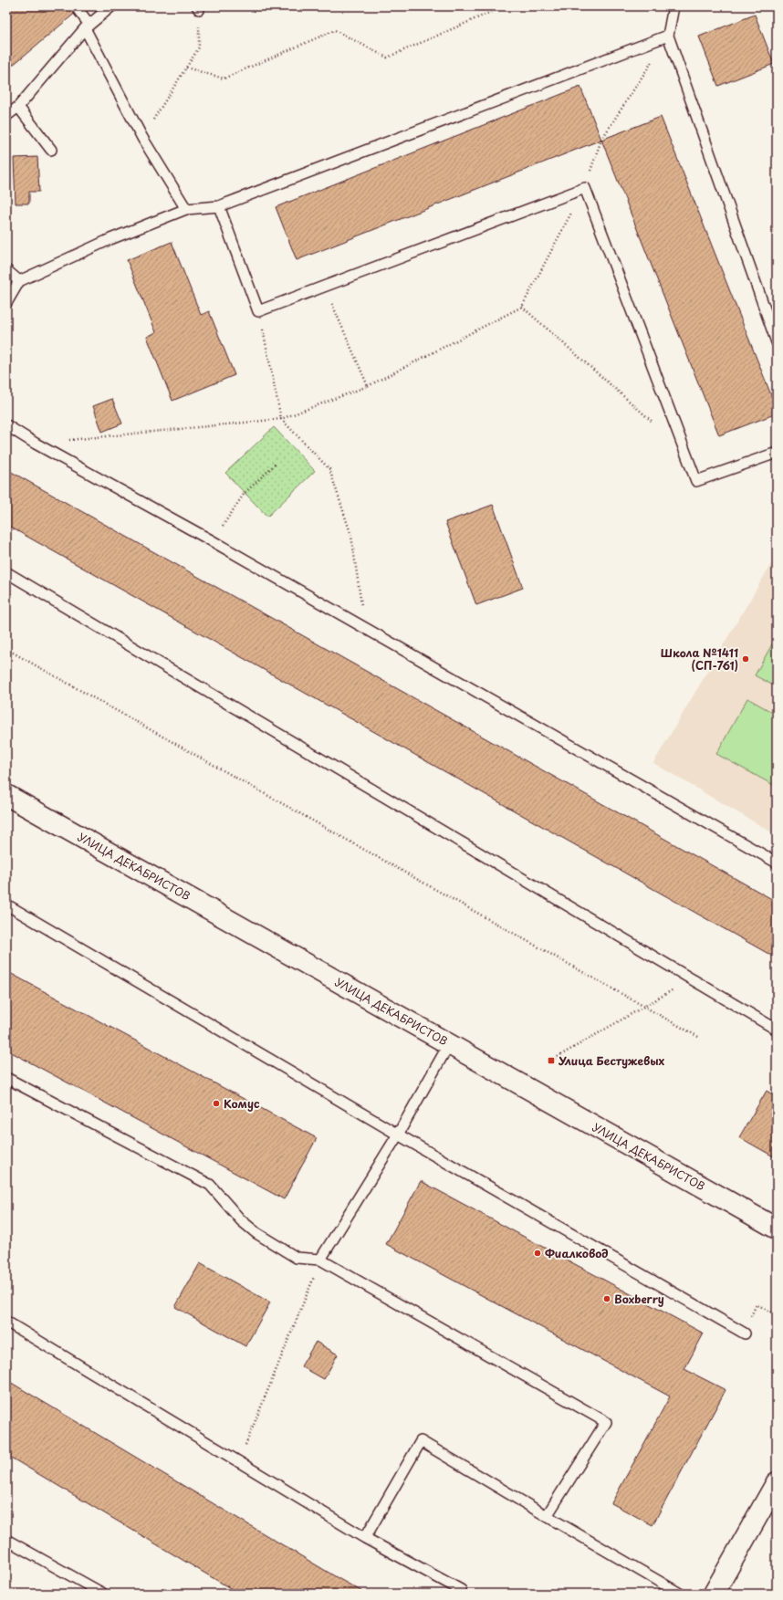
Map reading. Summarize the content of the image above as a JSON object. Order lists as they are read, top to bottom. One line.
{"streets":{"main road":["УЛИЦА ДЕКАБРИСТОВ"]},"places":{"other":["Школа №1411 (СП-761)","Комус","Фиалковод","Boxberry"],"transit":["Улица Бестужевых"]}}
